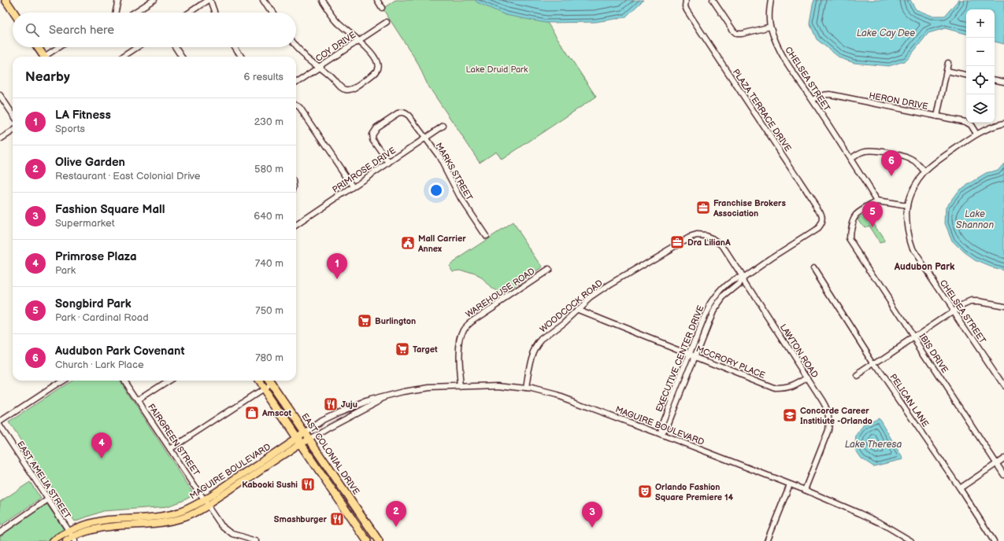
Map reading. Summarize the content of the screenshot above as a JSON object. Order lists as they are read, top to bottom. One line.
{"streets":{"highway":["EAST COLONIAL DRIVE"],"main road":["MAGUIRE BOULEVARD"],"street":["COY DRIVE","CHELSEA STREET","HERON DRIVE","PLAZA TERRACE DRIVE","PRIMROSE DRIVE","MARKS STREET","WAREHOUSE ROAD","WOODCOCK ROAD","LAWTON ROAD","IBIS DRIVE","EXECUTIVE CENTER DRIVE","MCCRORY PLACE","PELICAN LANE","FAIRGREEN STREET","EAST AMELIA STREET"]},"crossings":[["CHELSEA STREET","HERON DRIVE"],["CHELSEA STREET","IBIS DRIVE"],["PLAZA TERRACE DRIVE","EXECUTIVE CENTER DRIVE"],["PRIMROSE DRIVE","MARKS STREET"],["WAREHOUSE ROAD","MAGUIRE BOULEVARD"],["WOODCOCK ROAD","LAWTON ROAD"],["WOODCOCK ROAD","MCCRORY PLACE"],["WOODCOCK ROAD","MAGUIRE BOULEVARD"],["LAWTON ROAD","EXECUTIVE CENTER DRIVE"],["LAWTON ROAD","MCCRORY PLACE"],["LAWTON ROAD","MAGUIRE BOULEVARD"],["EXECUTIVE CENTER DRIVE","MCCRORY PLACE"],["EXECUTIVE CENTER DRIVE","MAGUIRE BOULEVARD"],["MAGUIRE BOULEVARD","FAIRGREEN STREET"],["MAGUIRE BOULEVARD","EAST COLONIAL DRIVE"],["MAGUIRE BOULEVARD","EAST AMELIA STREET"]],"districts":["Audubon Park"],"water":["Lake Cay Dee","Lake Shannon","Lake Theresa"],"parks":["Lake Druid Park"],"places":{"office":["Franchise Brokers Association","Dra LilianA"],"public building":["Mall Carrier Annex"],"supermarket":["Burlington","Target"],"restaurant":["Juju","Kabooki Sushi","Smashburger"],"shop":["Amscot"],"school or university":["Concorde Career Institiute -Orlando"],"theatre":["Orlando Fashion Square Premiere 14"]},"page":{"map_buttons":["+","−"],"search":"Search here","heading":["Nearby","6 results"],"list":[{"mark":"1","name":"LA Fitness","note":"Sports","value":"230 m"},{"mark":"2","name":"Olive Garden","note":"Restaurant · East Colonial Drive","value":"580 m"},{"mark":"3","name":"Fashion Square Mall","note":"Supermarket","value":"640 m"},{"mark":"4","name":"Primrose Plaza","note":"Park","value":"740 m"},{"mark":"5","name":"Songbird Park","note":"Park · Cardinal Road","value":"750 m"},{"mark":"6","name":"Audubon Park Covenant","note":"Church · Lark Place","value":"780 m"}],"pins":["6","5","1","4","2","3"]}}
